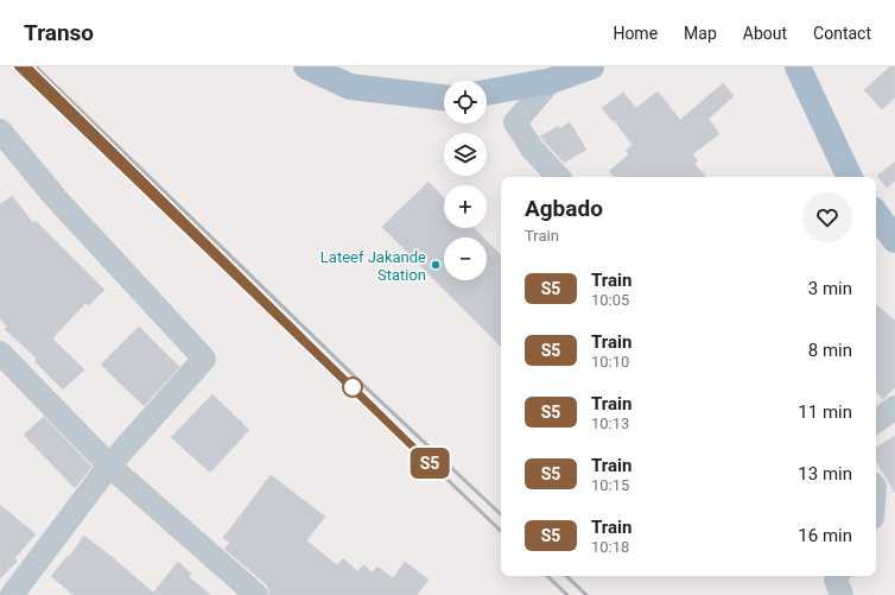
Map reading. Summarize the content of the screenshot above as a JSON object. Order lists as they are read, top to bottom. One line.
{"places":["Lateef Jakande Station"],"page":{"header":"Transo","nav":["Home","Map","About","Contact"],"on_map":"S5","map_buttons":["+","−"],"heading":["Agbado","Train"],"list":[{"mark":"S5","name":"Train","note":"10:05","value":"3 min"},{"mark":"S5","name":"Train","note":"10:10","value":"8 min"},{"mark":"S5","name":"Train","note":"10:13","value":"11 min"},{"mark":"S5","name":"Train","note":"10:15","value":"13 min"},{"mark":"S5","name":"Train","note":"10:18","value":"16 min"}]}}
